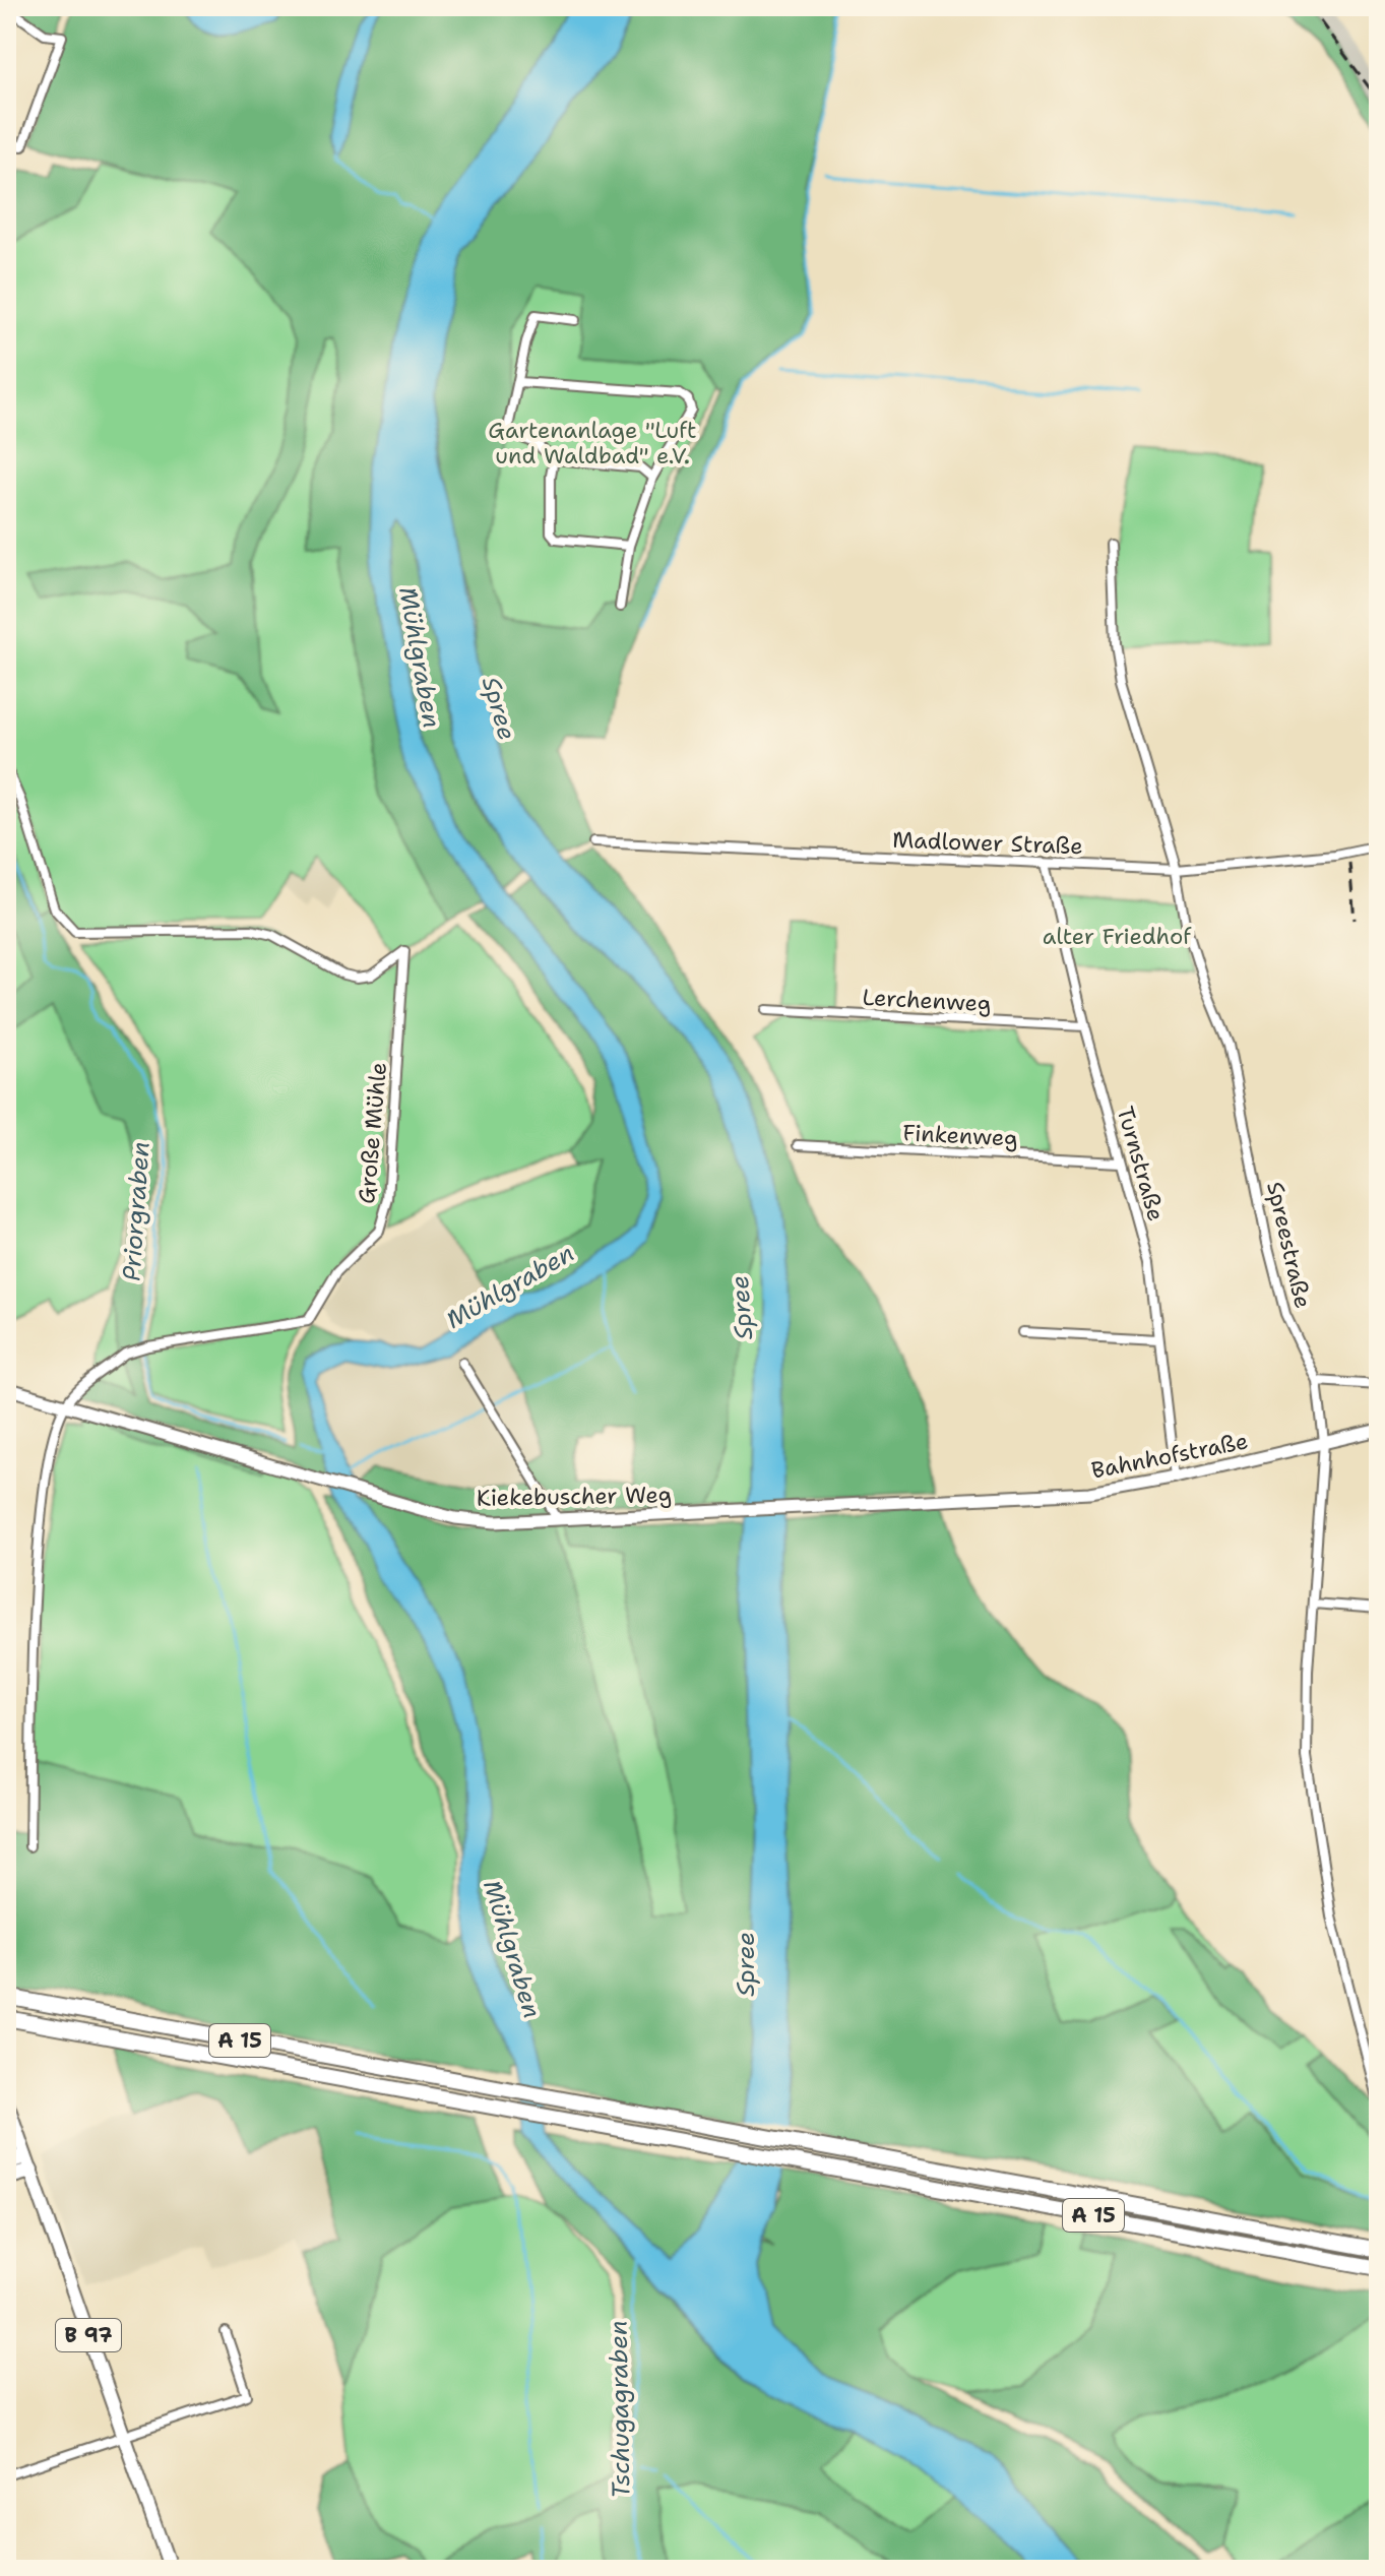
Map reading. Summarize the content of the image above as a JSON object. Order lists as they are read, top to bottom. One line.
{"streets":{"highway":["A 15"],"main road":["Bahnhofstraße","Kiekebuscher Weg","B 97"],"street":["Madlower Straße","Lerchenweg","Große Mühle","Finkenweg","Turnstraße","Spreestraße"]},"crossings":[["Madlower Straße","Turnstraße"],["Madlower Straße","Spreestraße"],["Lerchenweg","Turnstraße"],["Große Mühle","Kiekebuscher Weg"],["Finkenweg","Turnstraße"],["Turnstraße","Bahnhofstraße"],["Spreestraße","Bahnhofstraße"],["Bahnhofstraße","Kiekebuscher Weg"]],"water":["Mühlgraben","Spree","Priorgraben","Tschugagraben"],"parks":["Gartenanlage \"Luft und Waldbad\" e.V.","alter Friedhof"]}
